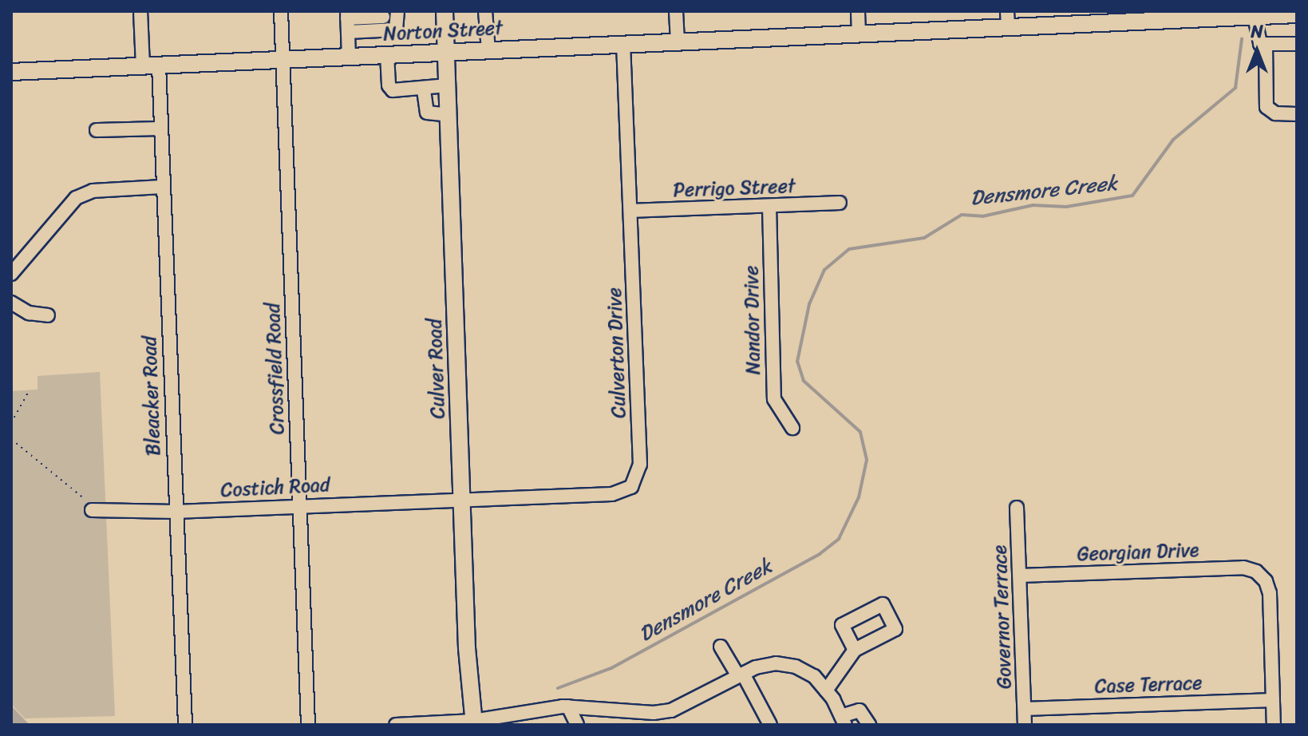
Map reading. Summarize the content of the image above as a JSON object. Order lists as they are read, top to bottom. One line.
{"streets":{"main road":["Norton Street","Culver Road"],"street":["Perrigo Street","Nandor Drive","Culverton Drive","Crossfield Road","Bleacker Road","Costich Road","Georgian Drive","Governor Terrace","Case Terrace"]},"crossings":[["Norton Street","Culverton Drive"],["Norton Street","Crossfield Road"],["Norton Street","Culver Road"],["Norton Street","Bleacker Road"],["Perrigo Street","Nandor Drive"],["Perrigo Street","Culverton Drive"],["Culverton Drive","Culver Road"],["Culverton Drive","Costich Road"],["Crossfield Road","Costich Road"],["Culver Road","Costich Road"],["Bleacker Road","Costich Road"],["Georgian Drive","Governor Terrace"],["Georgian Drive","Case Terrace"],["Governor Terrace","Case Terrace"]],"water":["Densmore Creek"],"north":"top"}
